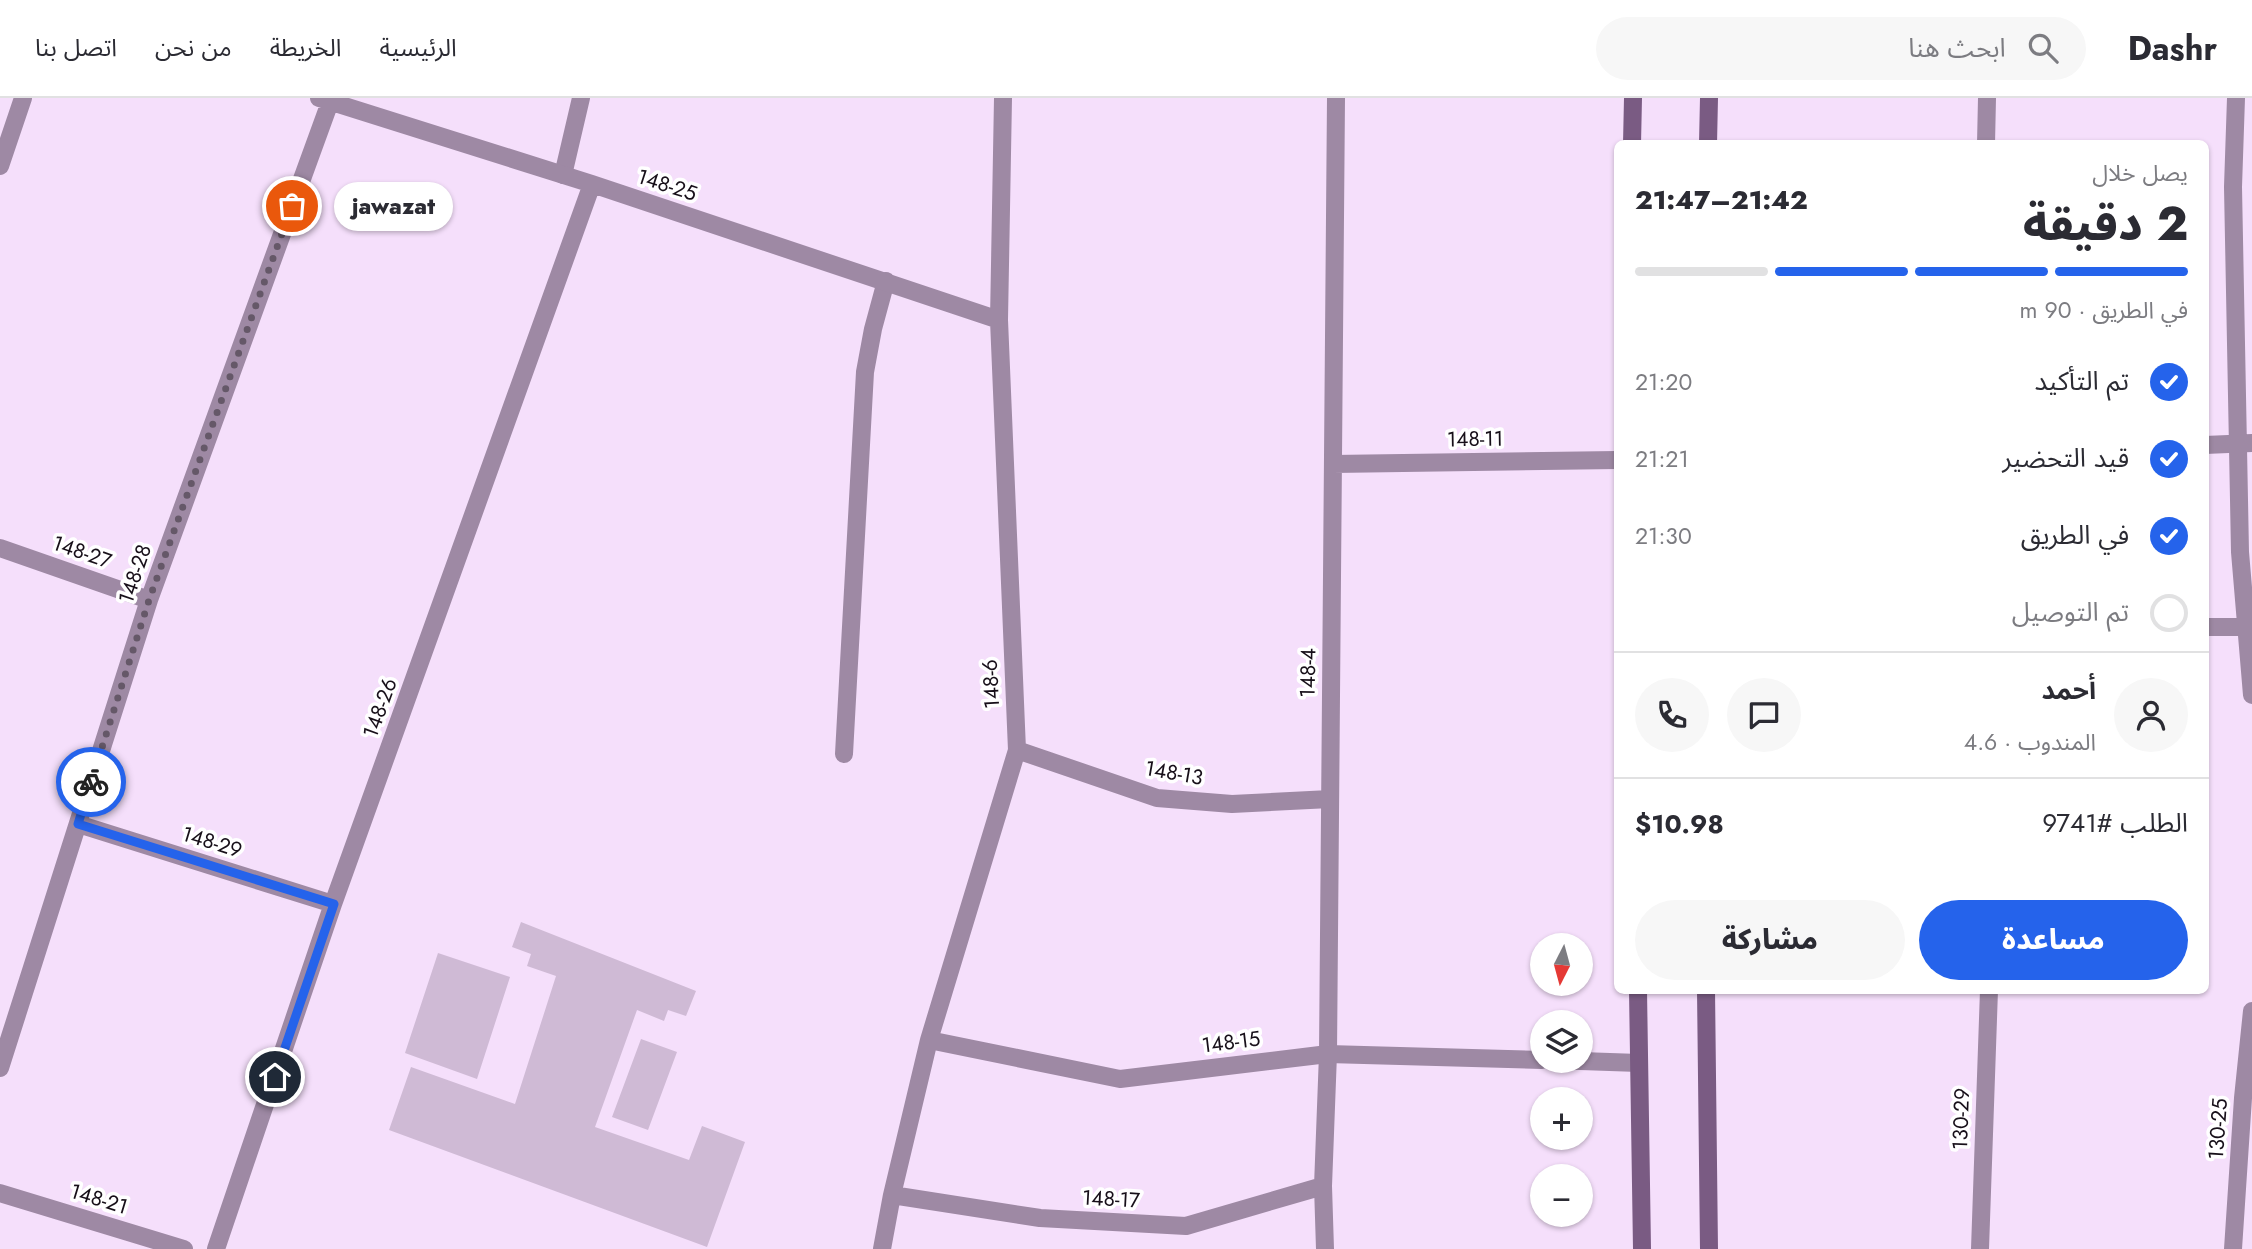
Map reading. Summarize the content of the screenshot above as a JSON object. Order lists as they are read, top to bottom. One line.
{"streets":{"street":["148-25","148-11","148-27","148-28","148-4","148-6","148-26","148-13","148-29","148-15","130-29","130-25","148-21","148-17"]},"crossings":[["148-25","148-28"],["148-25","148-6"],["148-25","148-26"],["148-11","148-4"],["148-27","148-28"],["148-28","148-29"],["148-4","148-13"],["148-4","148-15"],["148-4","148-17"],["148-6","148-13"],["148-6","148-15"],["148-6","148-17"],["148-26","148-29"]],"places":["jawazat"],"north":"bottom","page":{"header":"Dashr","search":"ابحث هنا","nav":["الرئيسية","الخريطة","من نحن","اتصل بنا"],"heading":["2 دقيقة","يصل خلال","21:42–21:47"],"panel":["أحمد","المندوب · 4.6","الطلب #9741","$10.98"],"bubble":"jawazat","bar":"في الطريق · 90 m","list":[["تم التأكيد","21:20"],["قيد التحضير","21:21"],["في الطريق","21:30"],"تم التوصيل"],"buttons":["مساعدة","مشاركة"],"map_buttons":["+","−"]}}
